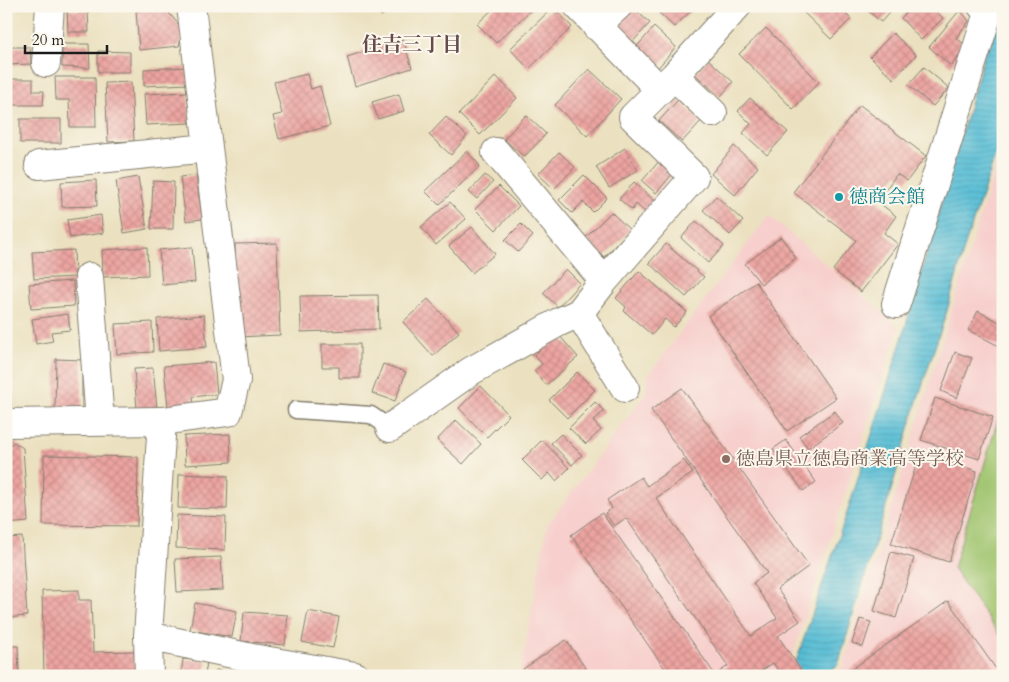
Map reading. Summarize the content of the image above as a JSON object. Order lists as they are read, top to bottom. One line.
{"districts":["住吉三丁目"],"places":["徳商会館","徳島県立徳島商業高等学校"],"scale_bar":"20 m"}
